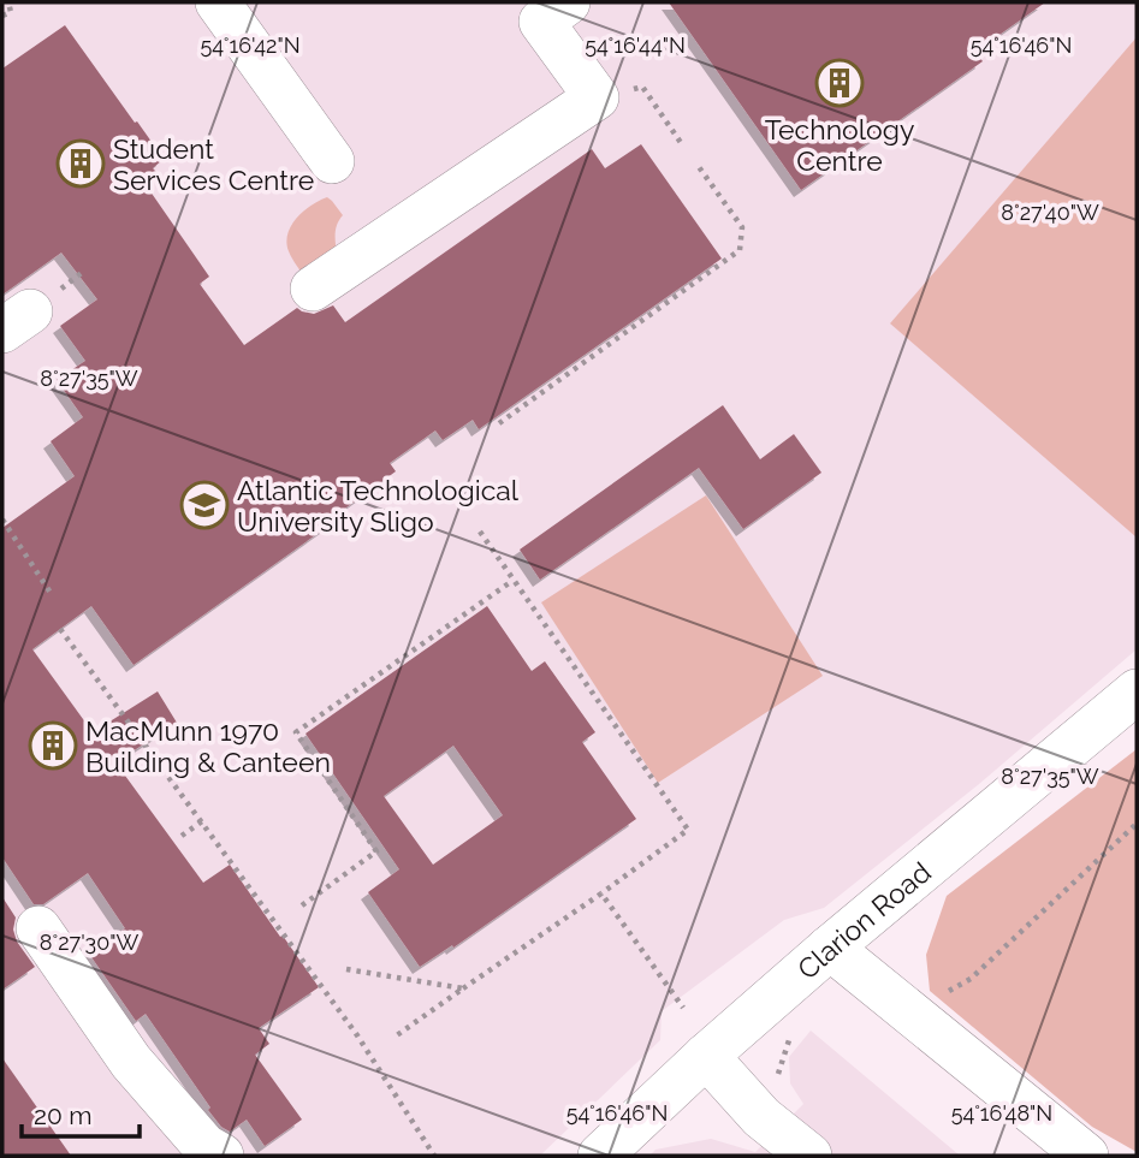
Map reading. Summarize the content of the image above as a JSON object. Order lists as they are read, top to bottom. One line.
{"streets":{"street":["Clarion Road"]},"places":{"building":["Technology Centre","Student Services Centre","MacMunn 1970 Building & Canteen"],"school or university":["Atlantic Technological University Sligo"]},"scale_bar":"20 m","coordinates":["54°16'42\"N","54°16'44\"N","54°16'46\"N","8°27'40\"W","8°27'35\"W","8°27'30\"W","54°16'48\"N"]}
